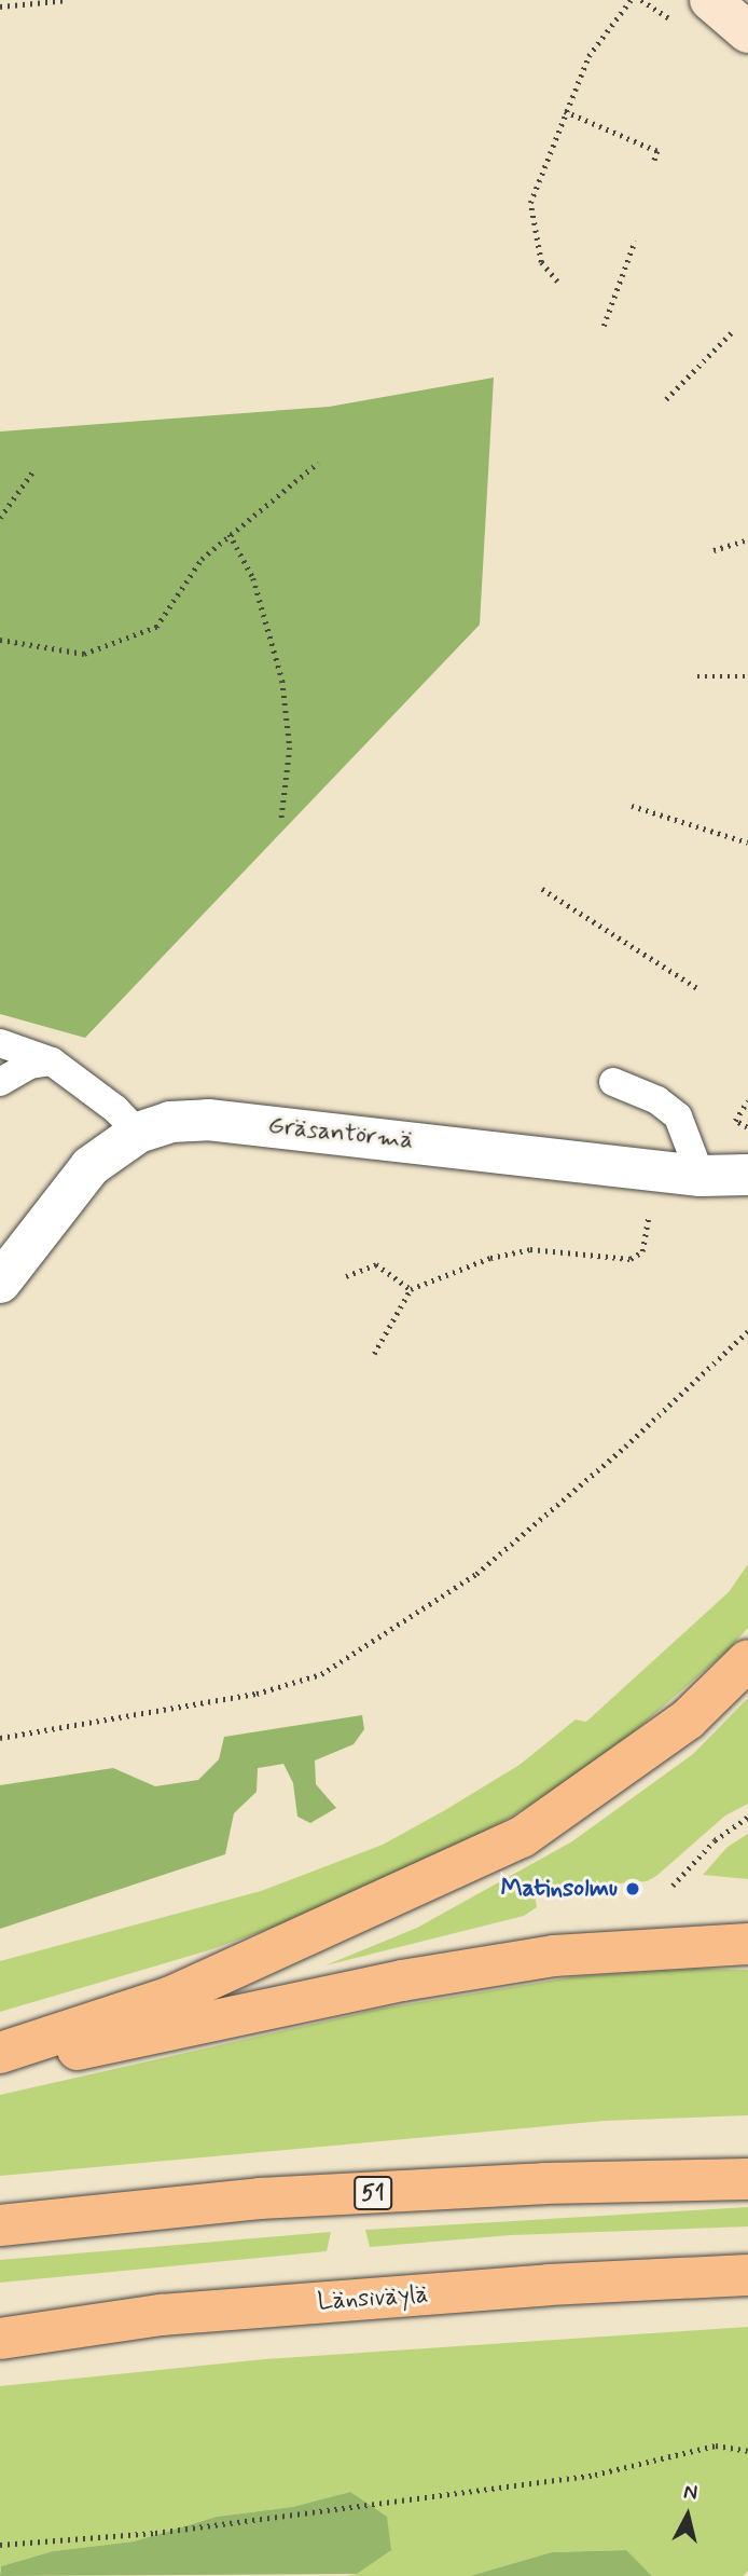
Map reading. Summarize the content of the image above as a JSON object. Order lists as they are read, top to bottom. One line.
{"streets":{"highway":["51","Länsiväylä"],"street":["Gräsantörmä"]},"places":["Matinsolmu"],"north":"top"}
